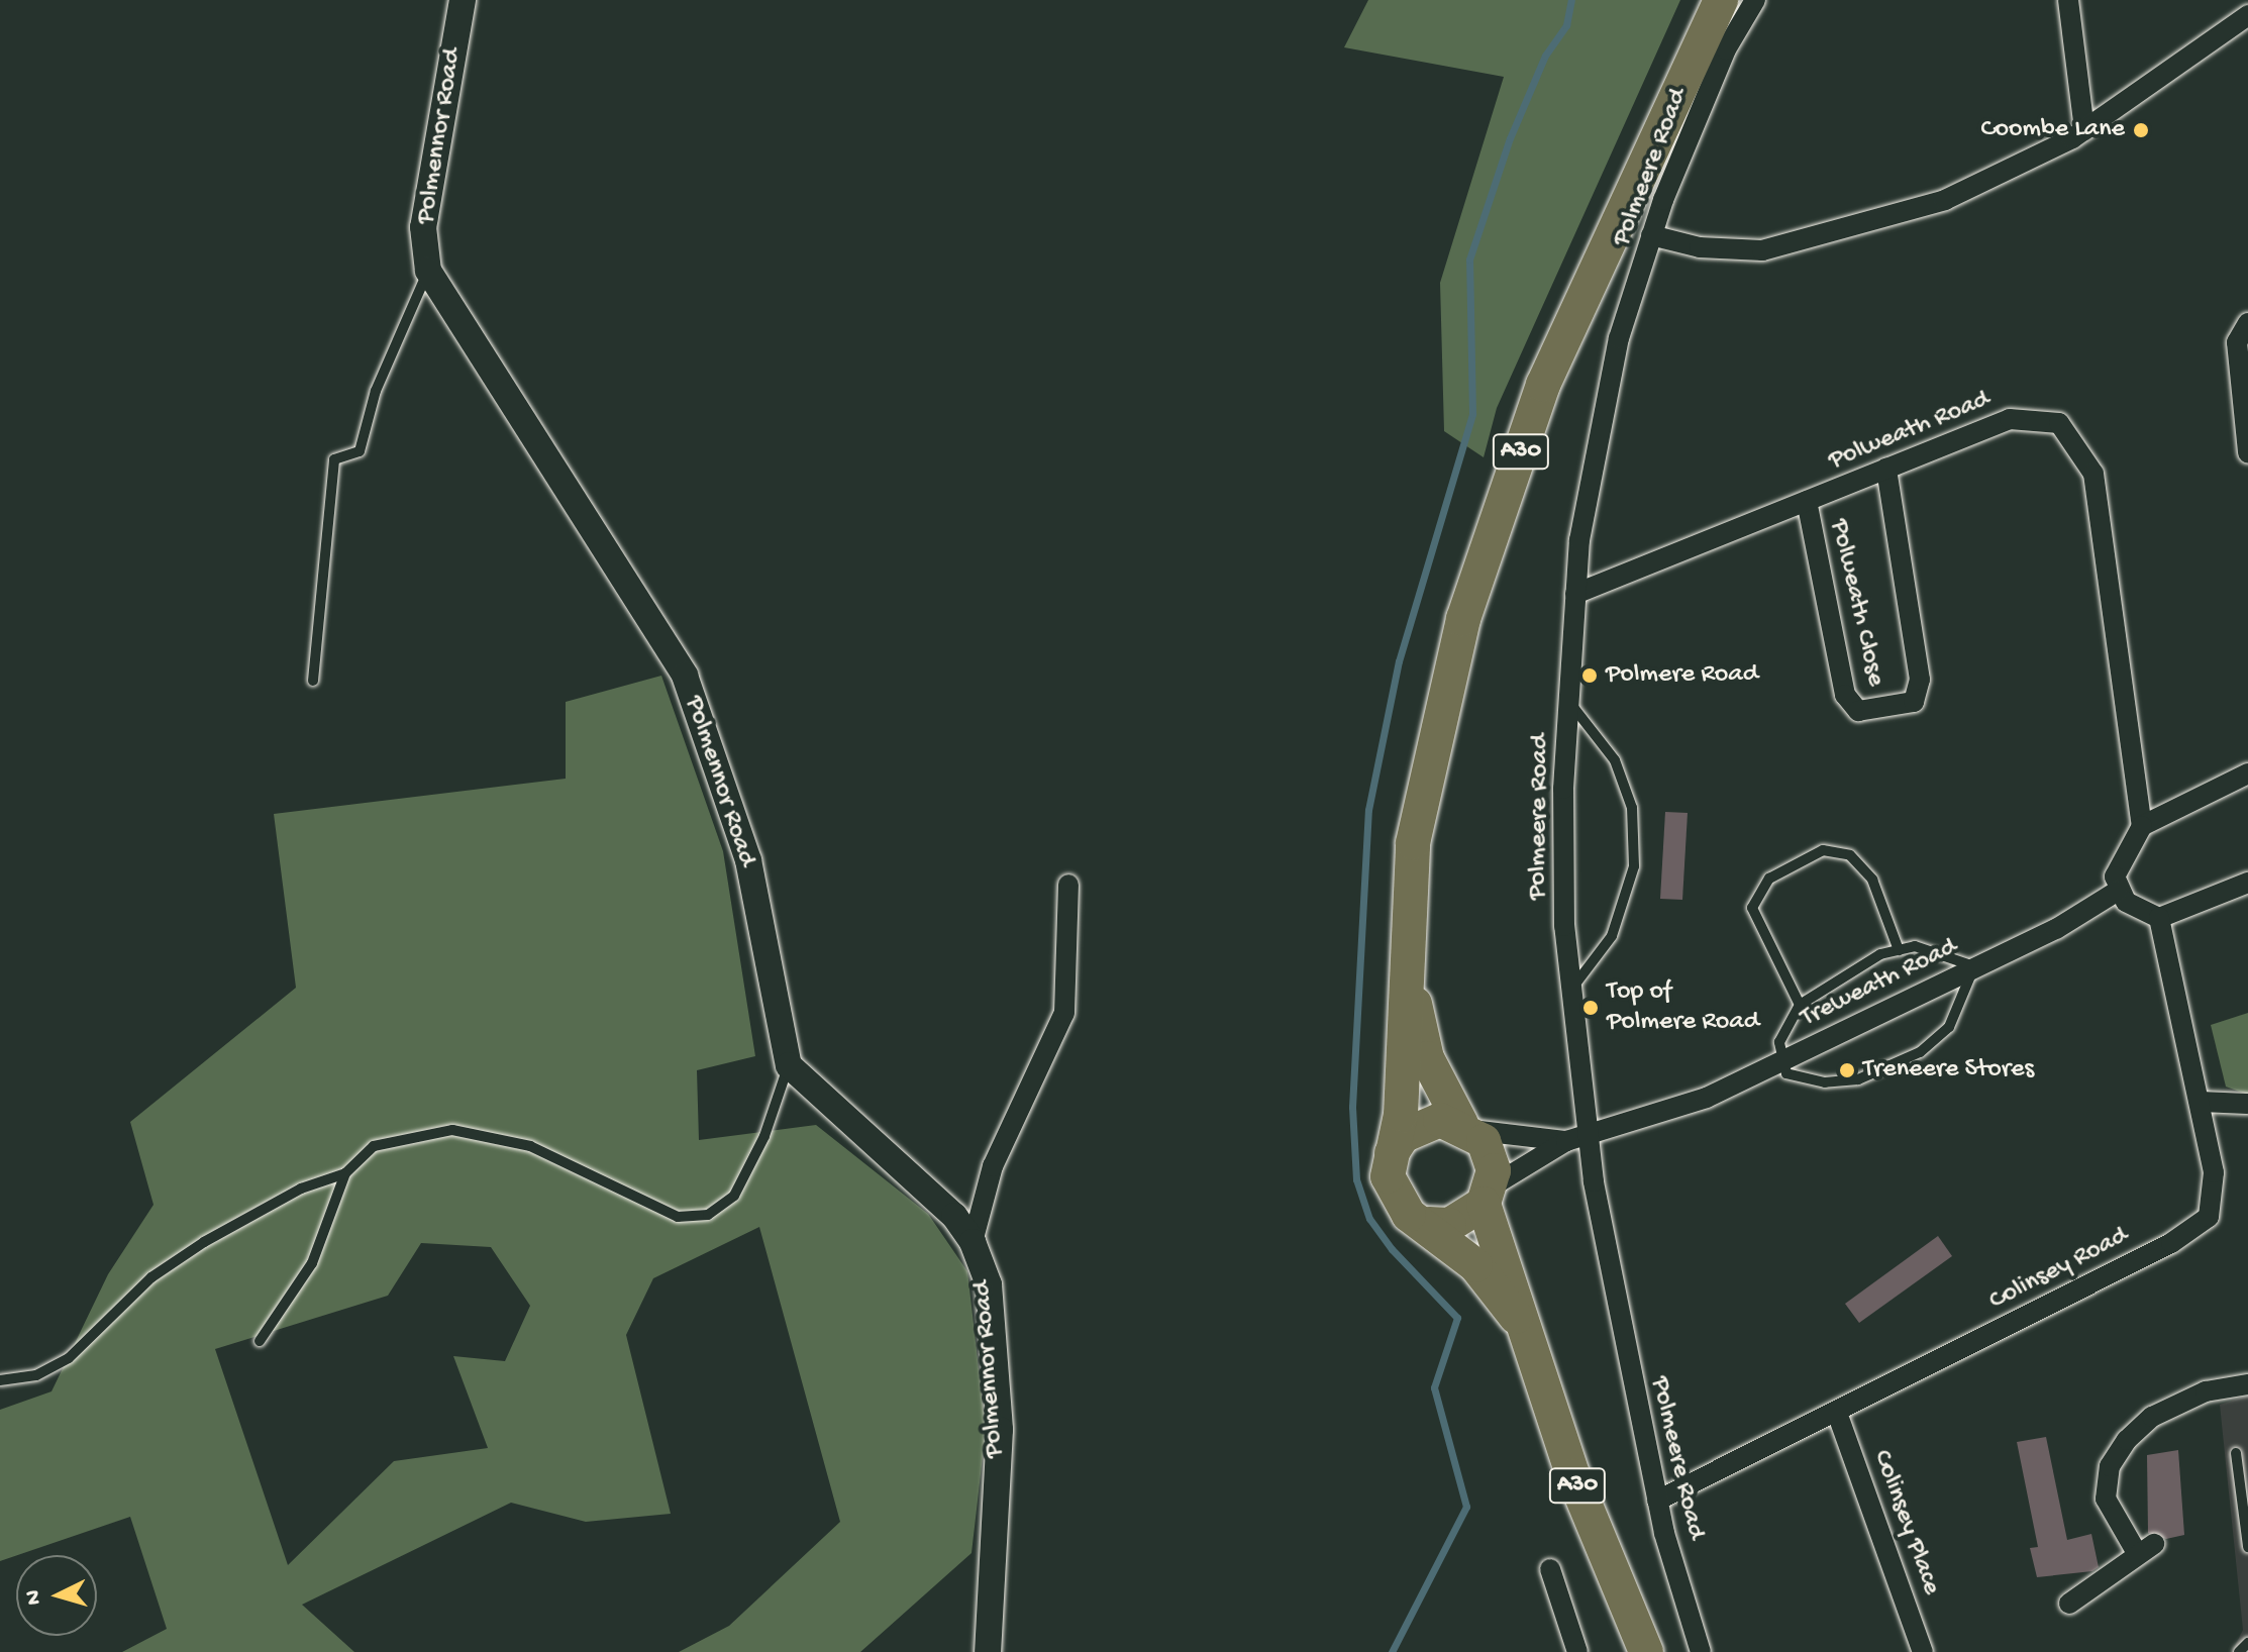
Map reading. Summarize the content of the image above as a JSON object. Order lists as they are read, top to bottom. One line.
{"streets":{"highway":["A30"],"street":["Polmennor Road","Polmeere Road","Polweath Road","Polweath Close","Treweath Road","Colinsey Road","Colinsey Place"]},"crossings":[["Polmeere Road","Polweath Road"],["Polmeere Road","Treweath Road"],["Polmeere Road","Colinsey Road"],["Polweath Road","Polweath Close"],["A30","Treweath Road"],["Colinsey Road","Colinsey Place"]],"places":["Coombe Lane","Polmere Road","Top of Polmere Road","Treneere Stores"],"north":"left"}
